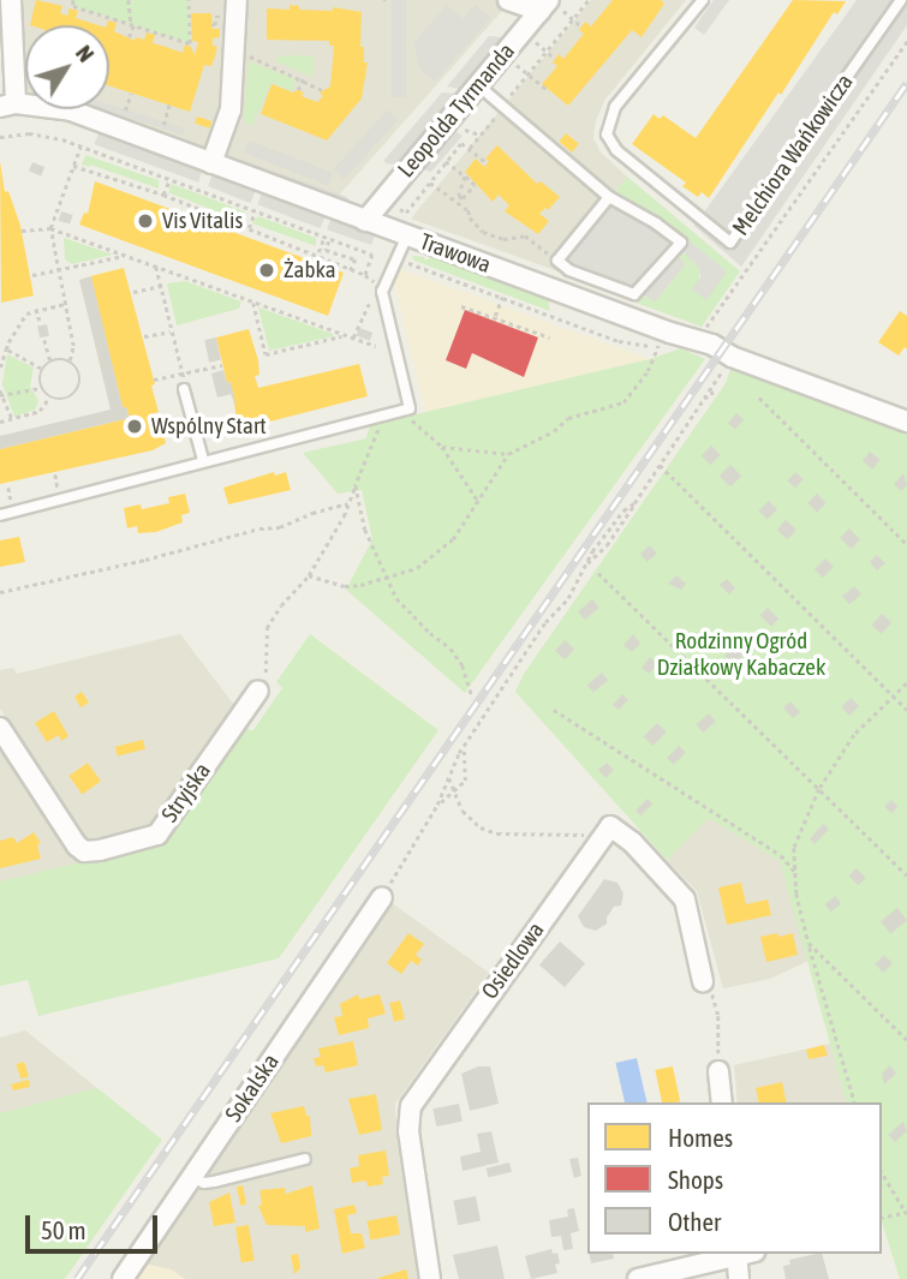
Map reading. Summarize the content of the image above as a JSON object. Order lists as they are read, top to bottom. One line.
{"streets":{"street":["Leopolda Tyrmanda","Trawowa","Stryjska","Osiedlowa","Sokalska"],"lane":["Melchiora Wańkowicza"]},"crossings":[["Leopolda Tyrmanda","Trawowa"]],"parks":["Rodzinny Ogród Działkowy Kabaczek"],"places":["Vis Vitalis","Żabka","Wspólny Start"],"legend":["Homes","Shops","Other"],"scale_bar":"50 m","north":"top right"}
